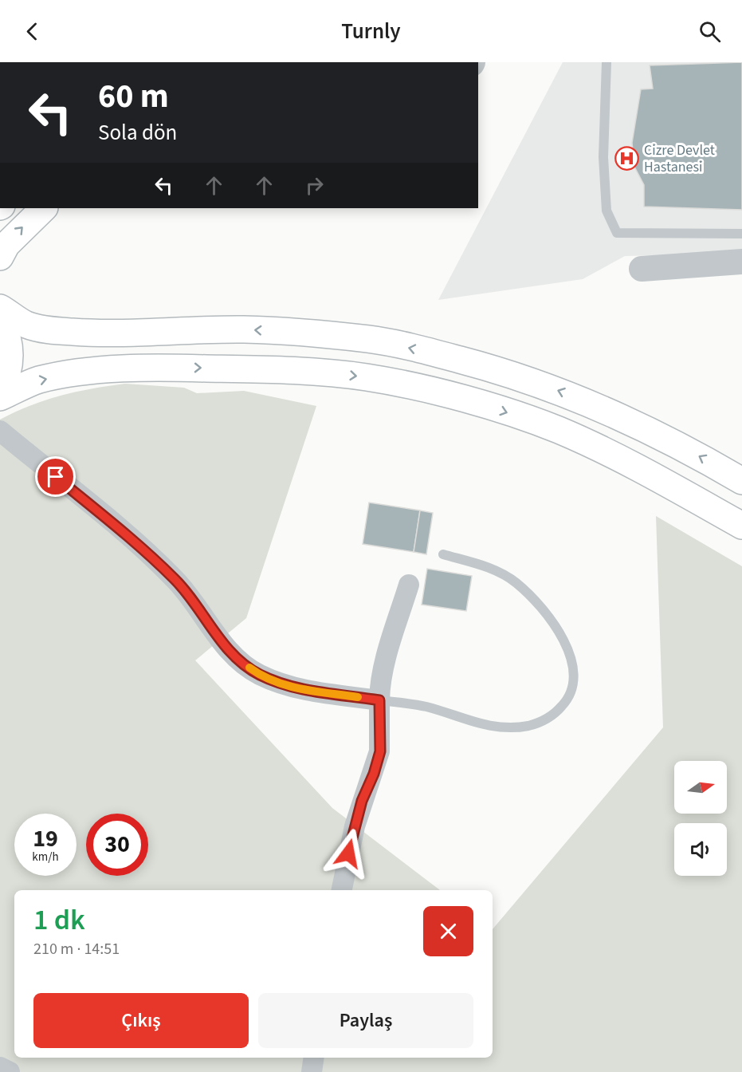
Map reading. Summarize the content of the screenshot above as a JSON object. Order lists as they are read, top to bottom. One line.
{"places":{"hospital":["Cizre Devlet Hastanesi"]},"north":"right","page":{"header":"Turnly","turn":["60 m","Sola dön"],"speed":"19 km/h","limit":"30","heading":["1 dk","210 m · 14:51"],"buttons":["Çıkış","Paylaş"]}}
